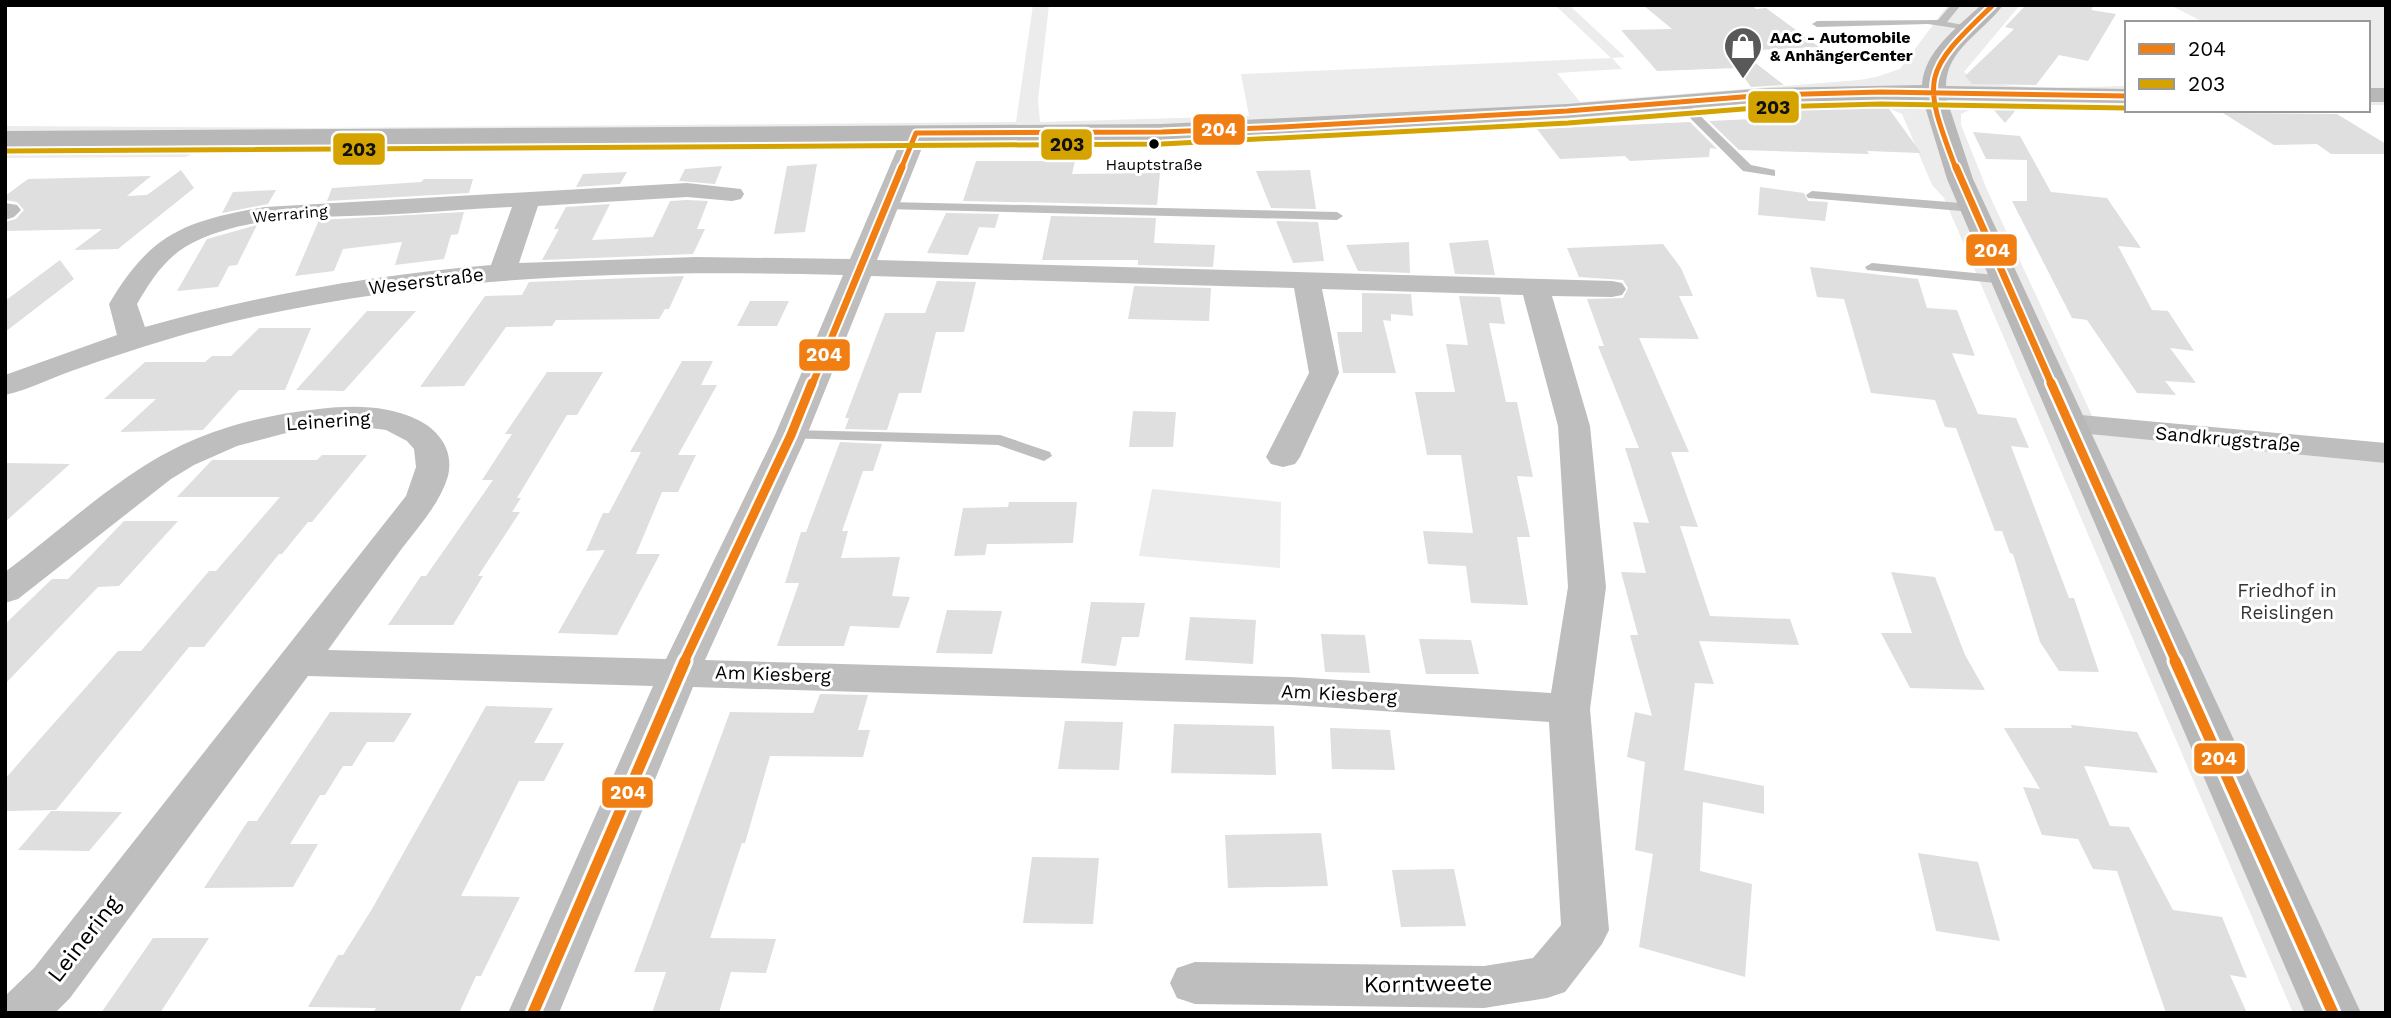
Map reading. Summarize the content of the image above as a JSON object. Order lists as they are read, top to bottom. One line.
{"streets":{"street":["Werraring","Weserstraße","Leinering","Sandkrugstraße","Am Kiesberg","Korntweete"]},"crossings":[["Werraring","Weserstraße"],["Am Kiesberg","Korntweete"]],"parks":["Friedhof in Reislingen"],"places":{"shop":["AAC - Automobile & AnhängerCenter"],"other":["Hauptstraße"]},"lines":["transit line 204","transit line 203"],"legend":["204","203"]}
